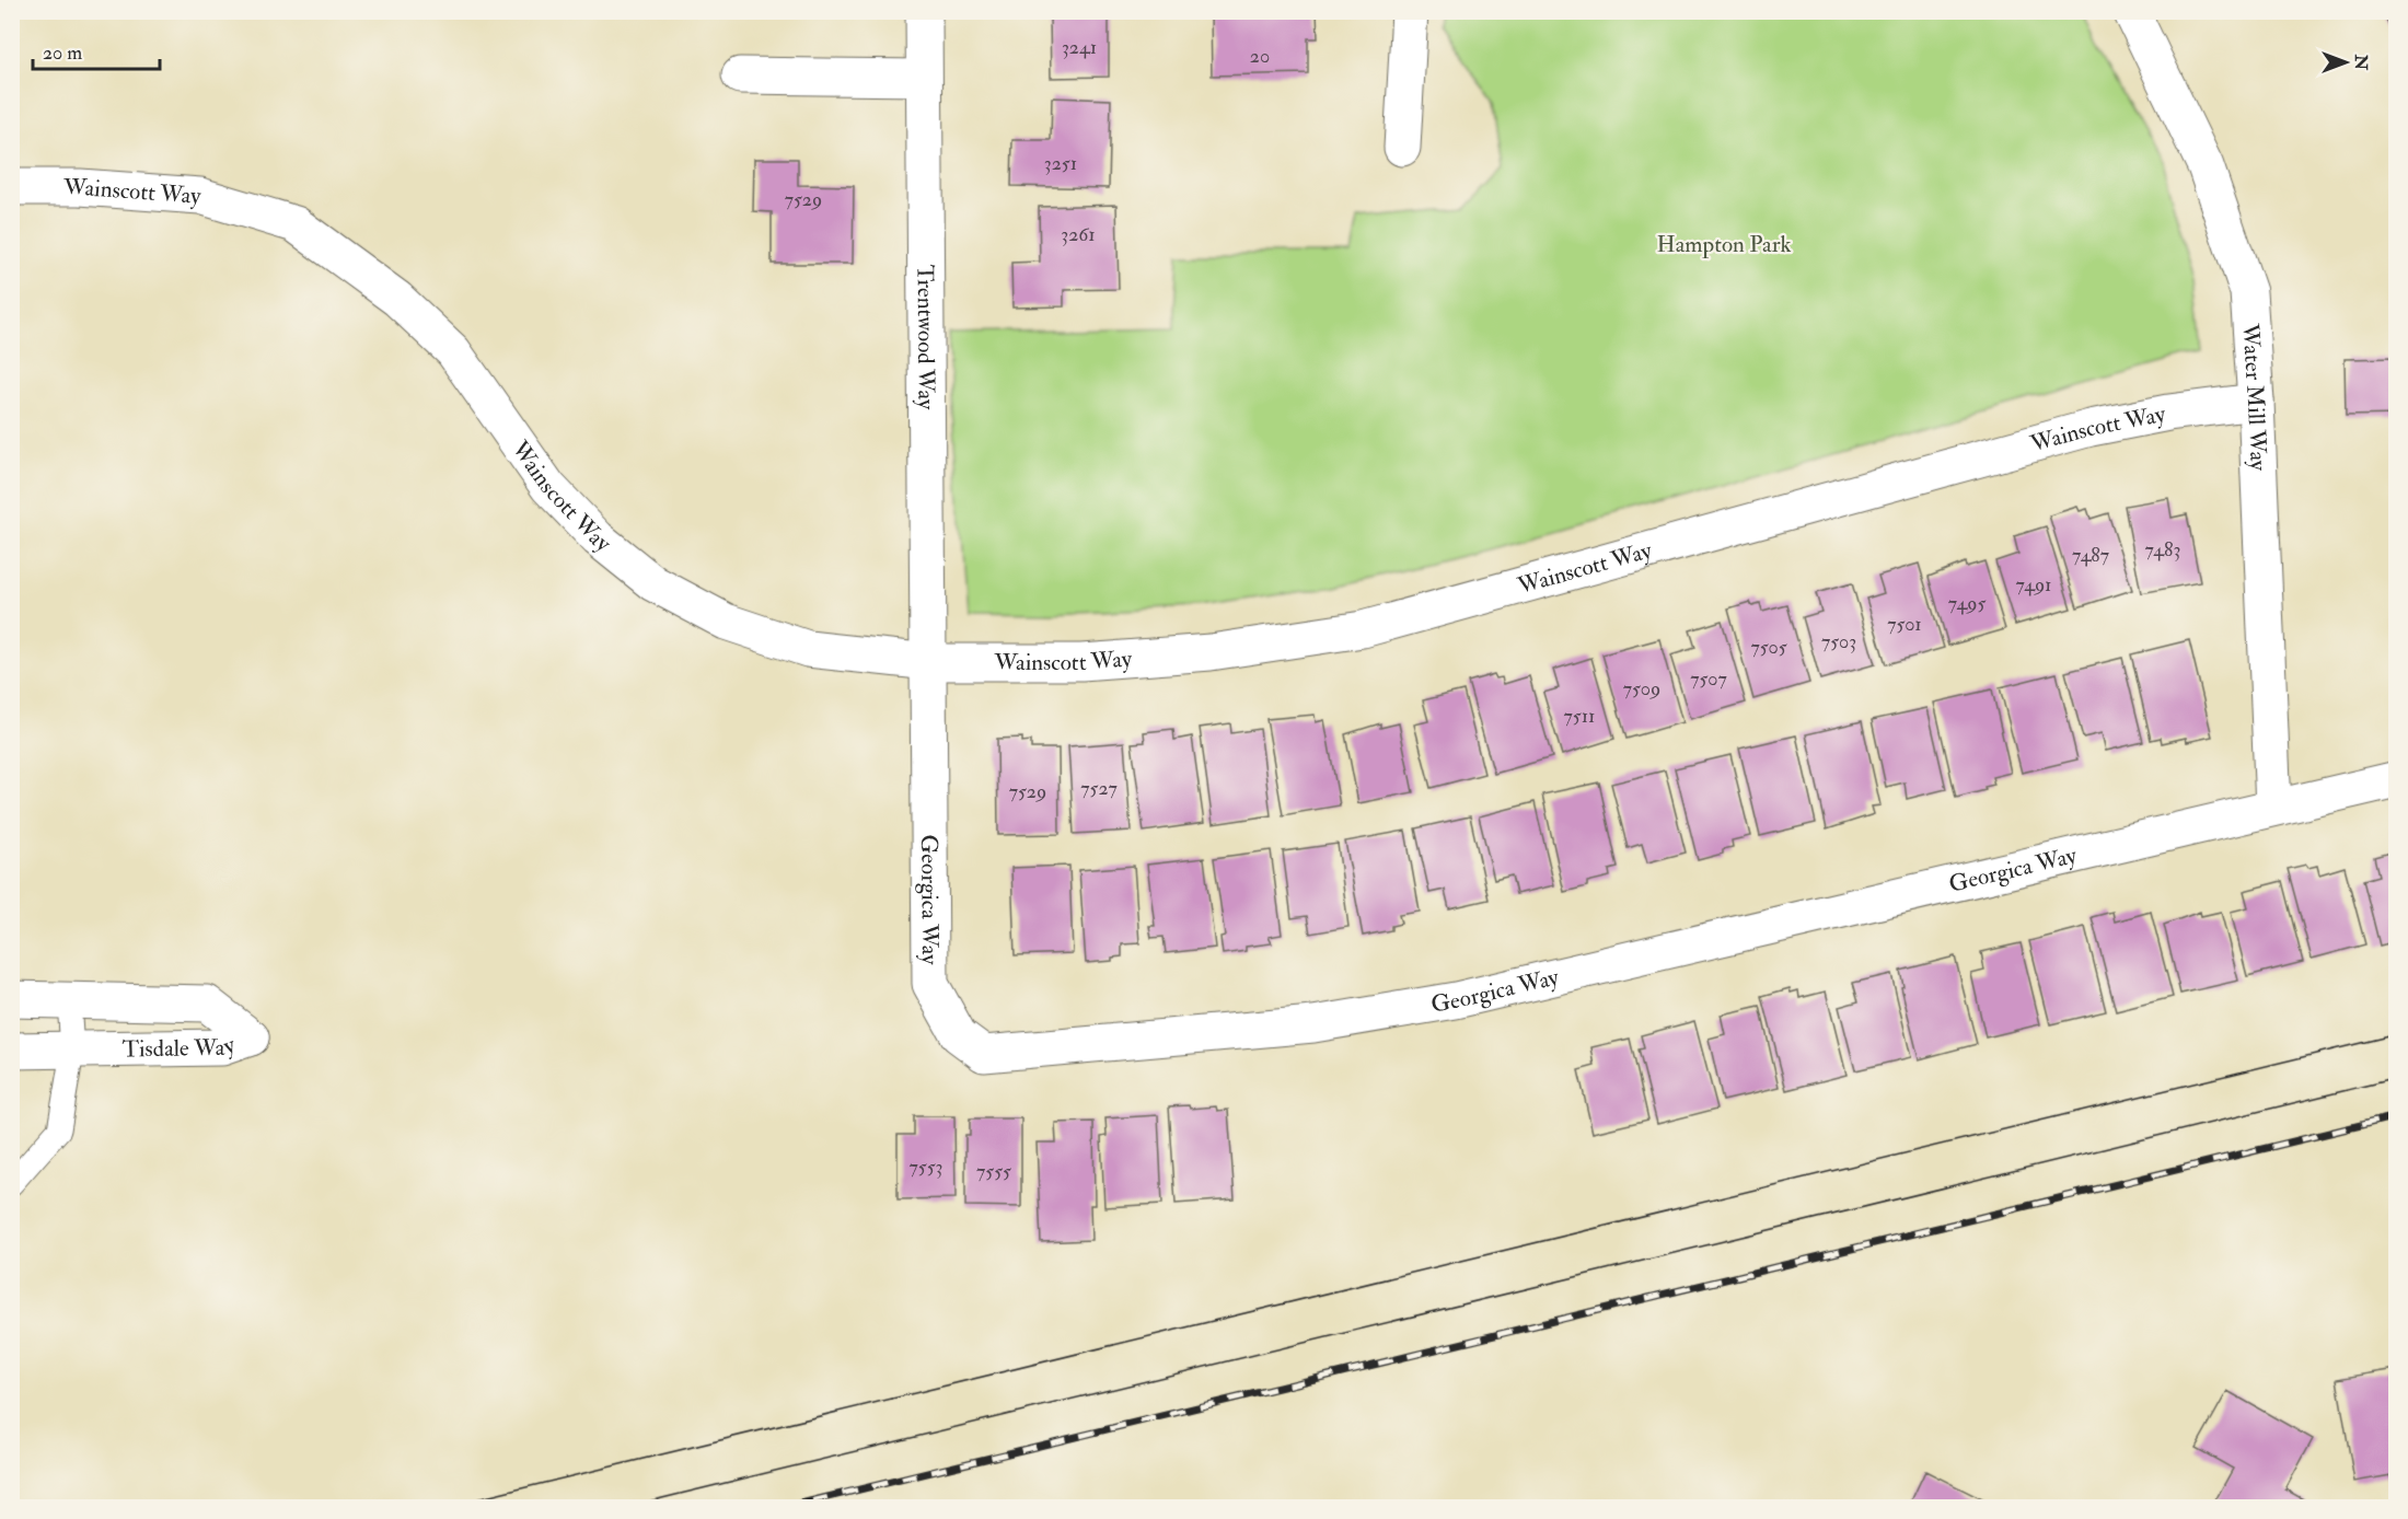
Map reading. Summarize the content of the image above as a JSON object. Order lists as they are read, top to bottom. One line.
{"streets":{"street":["Wainscott Way","Trentwood Way","Water Mill Way","Georgica Way","Tisdale Way"]},"crossings":[["Wainscott Way","Trentwood Way"],["Wainscott Way","Water Mill Way"],["Wainscott Way","Georgica Way"],["Trentwood Way","Georgica Way"],["Water Mill Way","Georgica Way"]],"parks":["Hampton Park"],"house_numbers":["3241","20","3251","7529","3261","7483","7487","7491","7495","7501","7503","7505","7507","7509","7511","7527","7529","7553","7555"],"scale_bar":"20 m","north":"right"}
